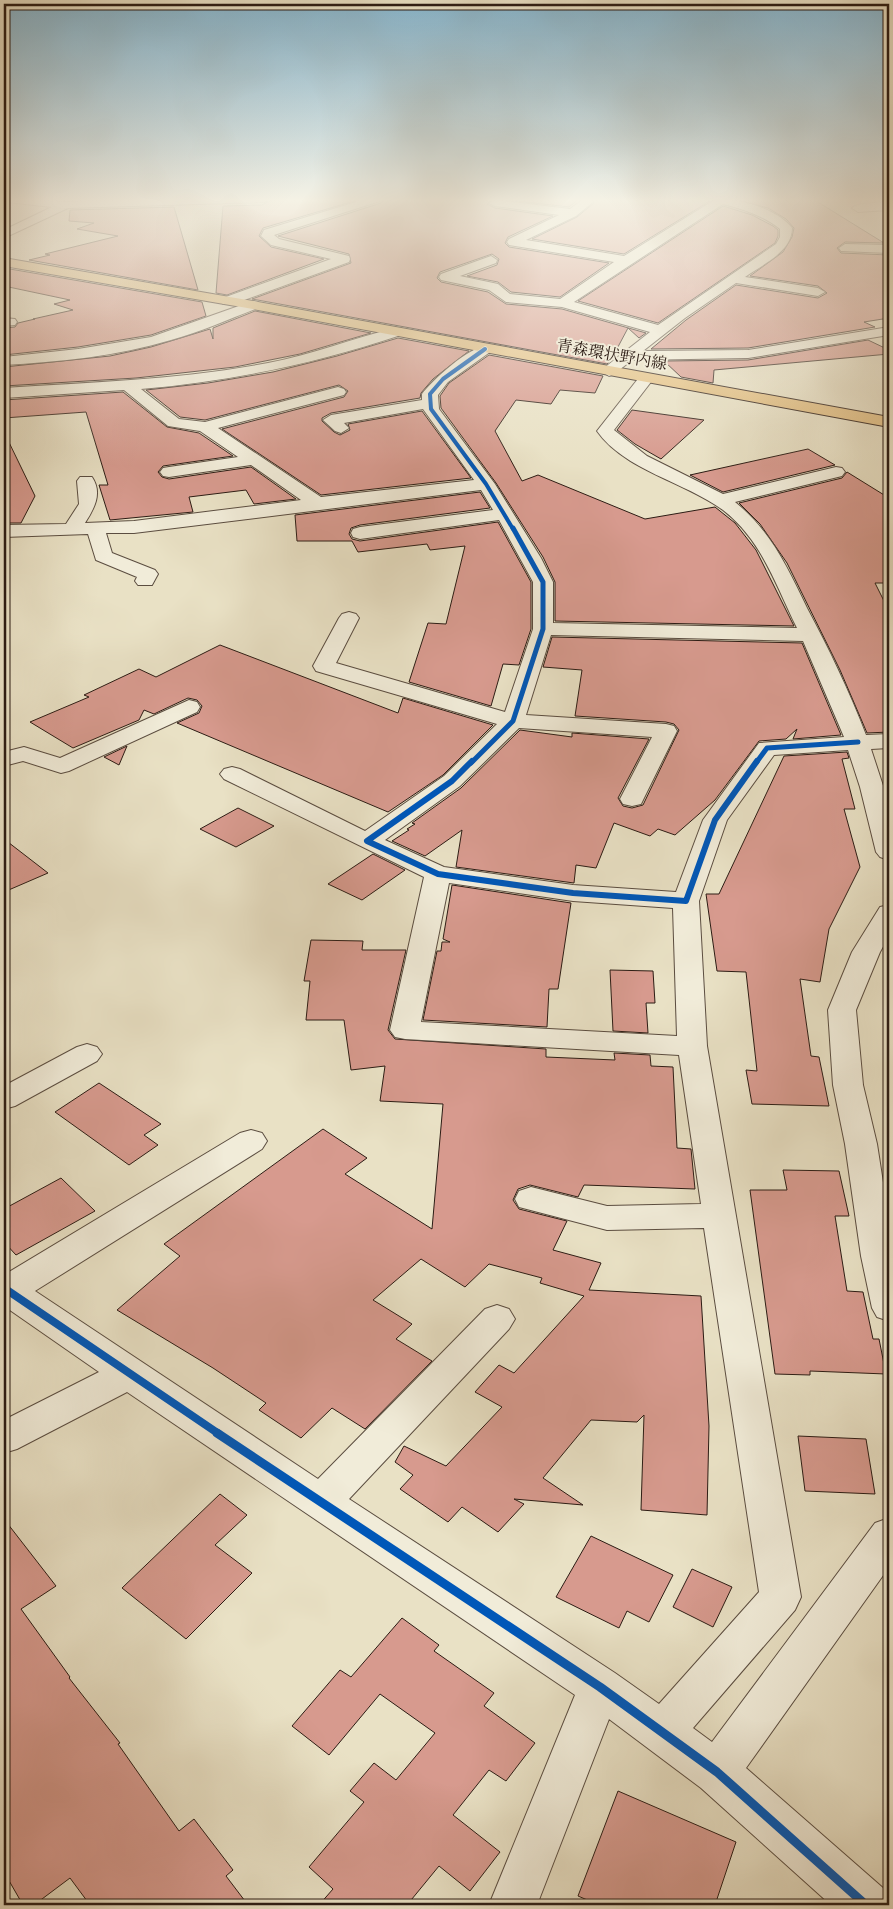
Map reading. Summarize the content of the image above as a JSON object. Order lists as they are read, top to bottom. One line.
{"streets":{"main road":["青森環状野内線"]}}
